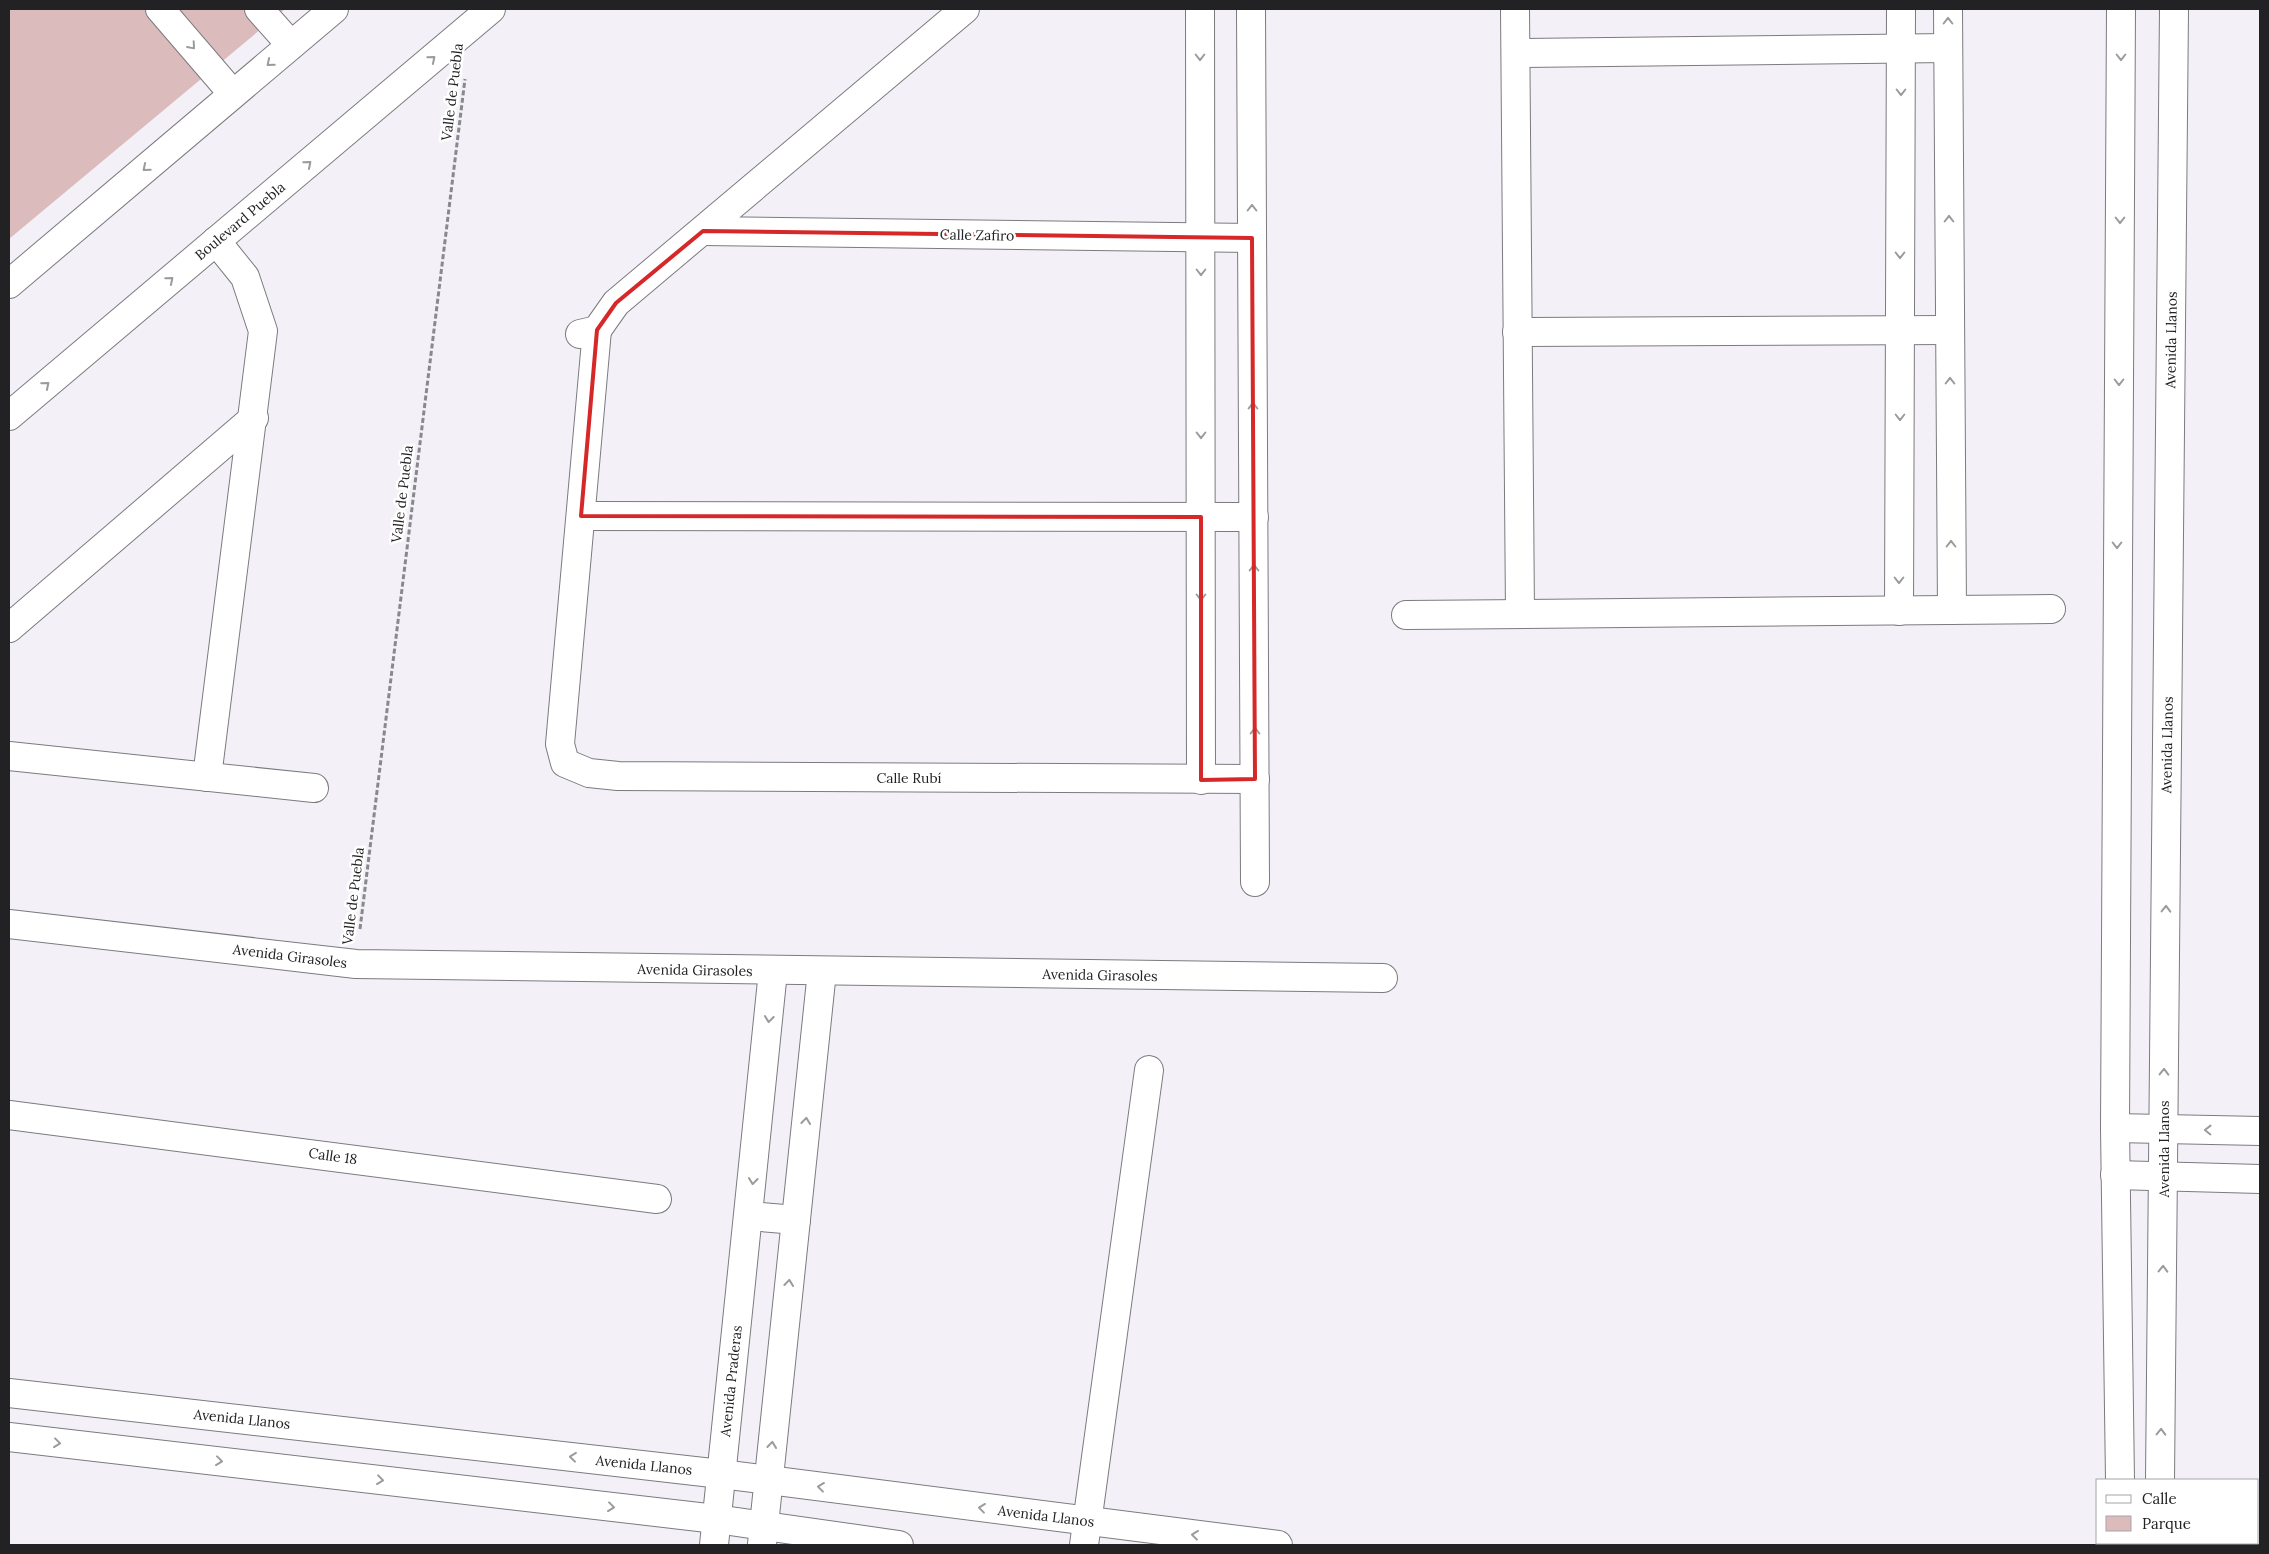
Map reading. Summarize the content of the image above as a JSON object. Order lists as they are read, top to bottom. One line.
{"streets":{"street":["Boulevard Puebla","Calle Zafiro","Avenida Llanos","Calle Rubí","Avenida Girasoles","Calle 18","Avenida Praderas"],"path":["Valle de Puebla"]},"crossings":[["Valle de Puebla","Boulevard Puebla"],["Valle de Puebla","Avenida Girasoles"],["Avenida Llanos","Avenida Praderas"],["Avenida Girasoles","Avenida Praderas"]],"legend":["Calle","Parque"]}
